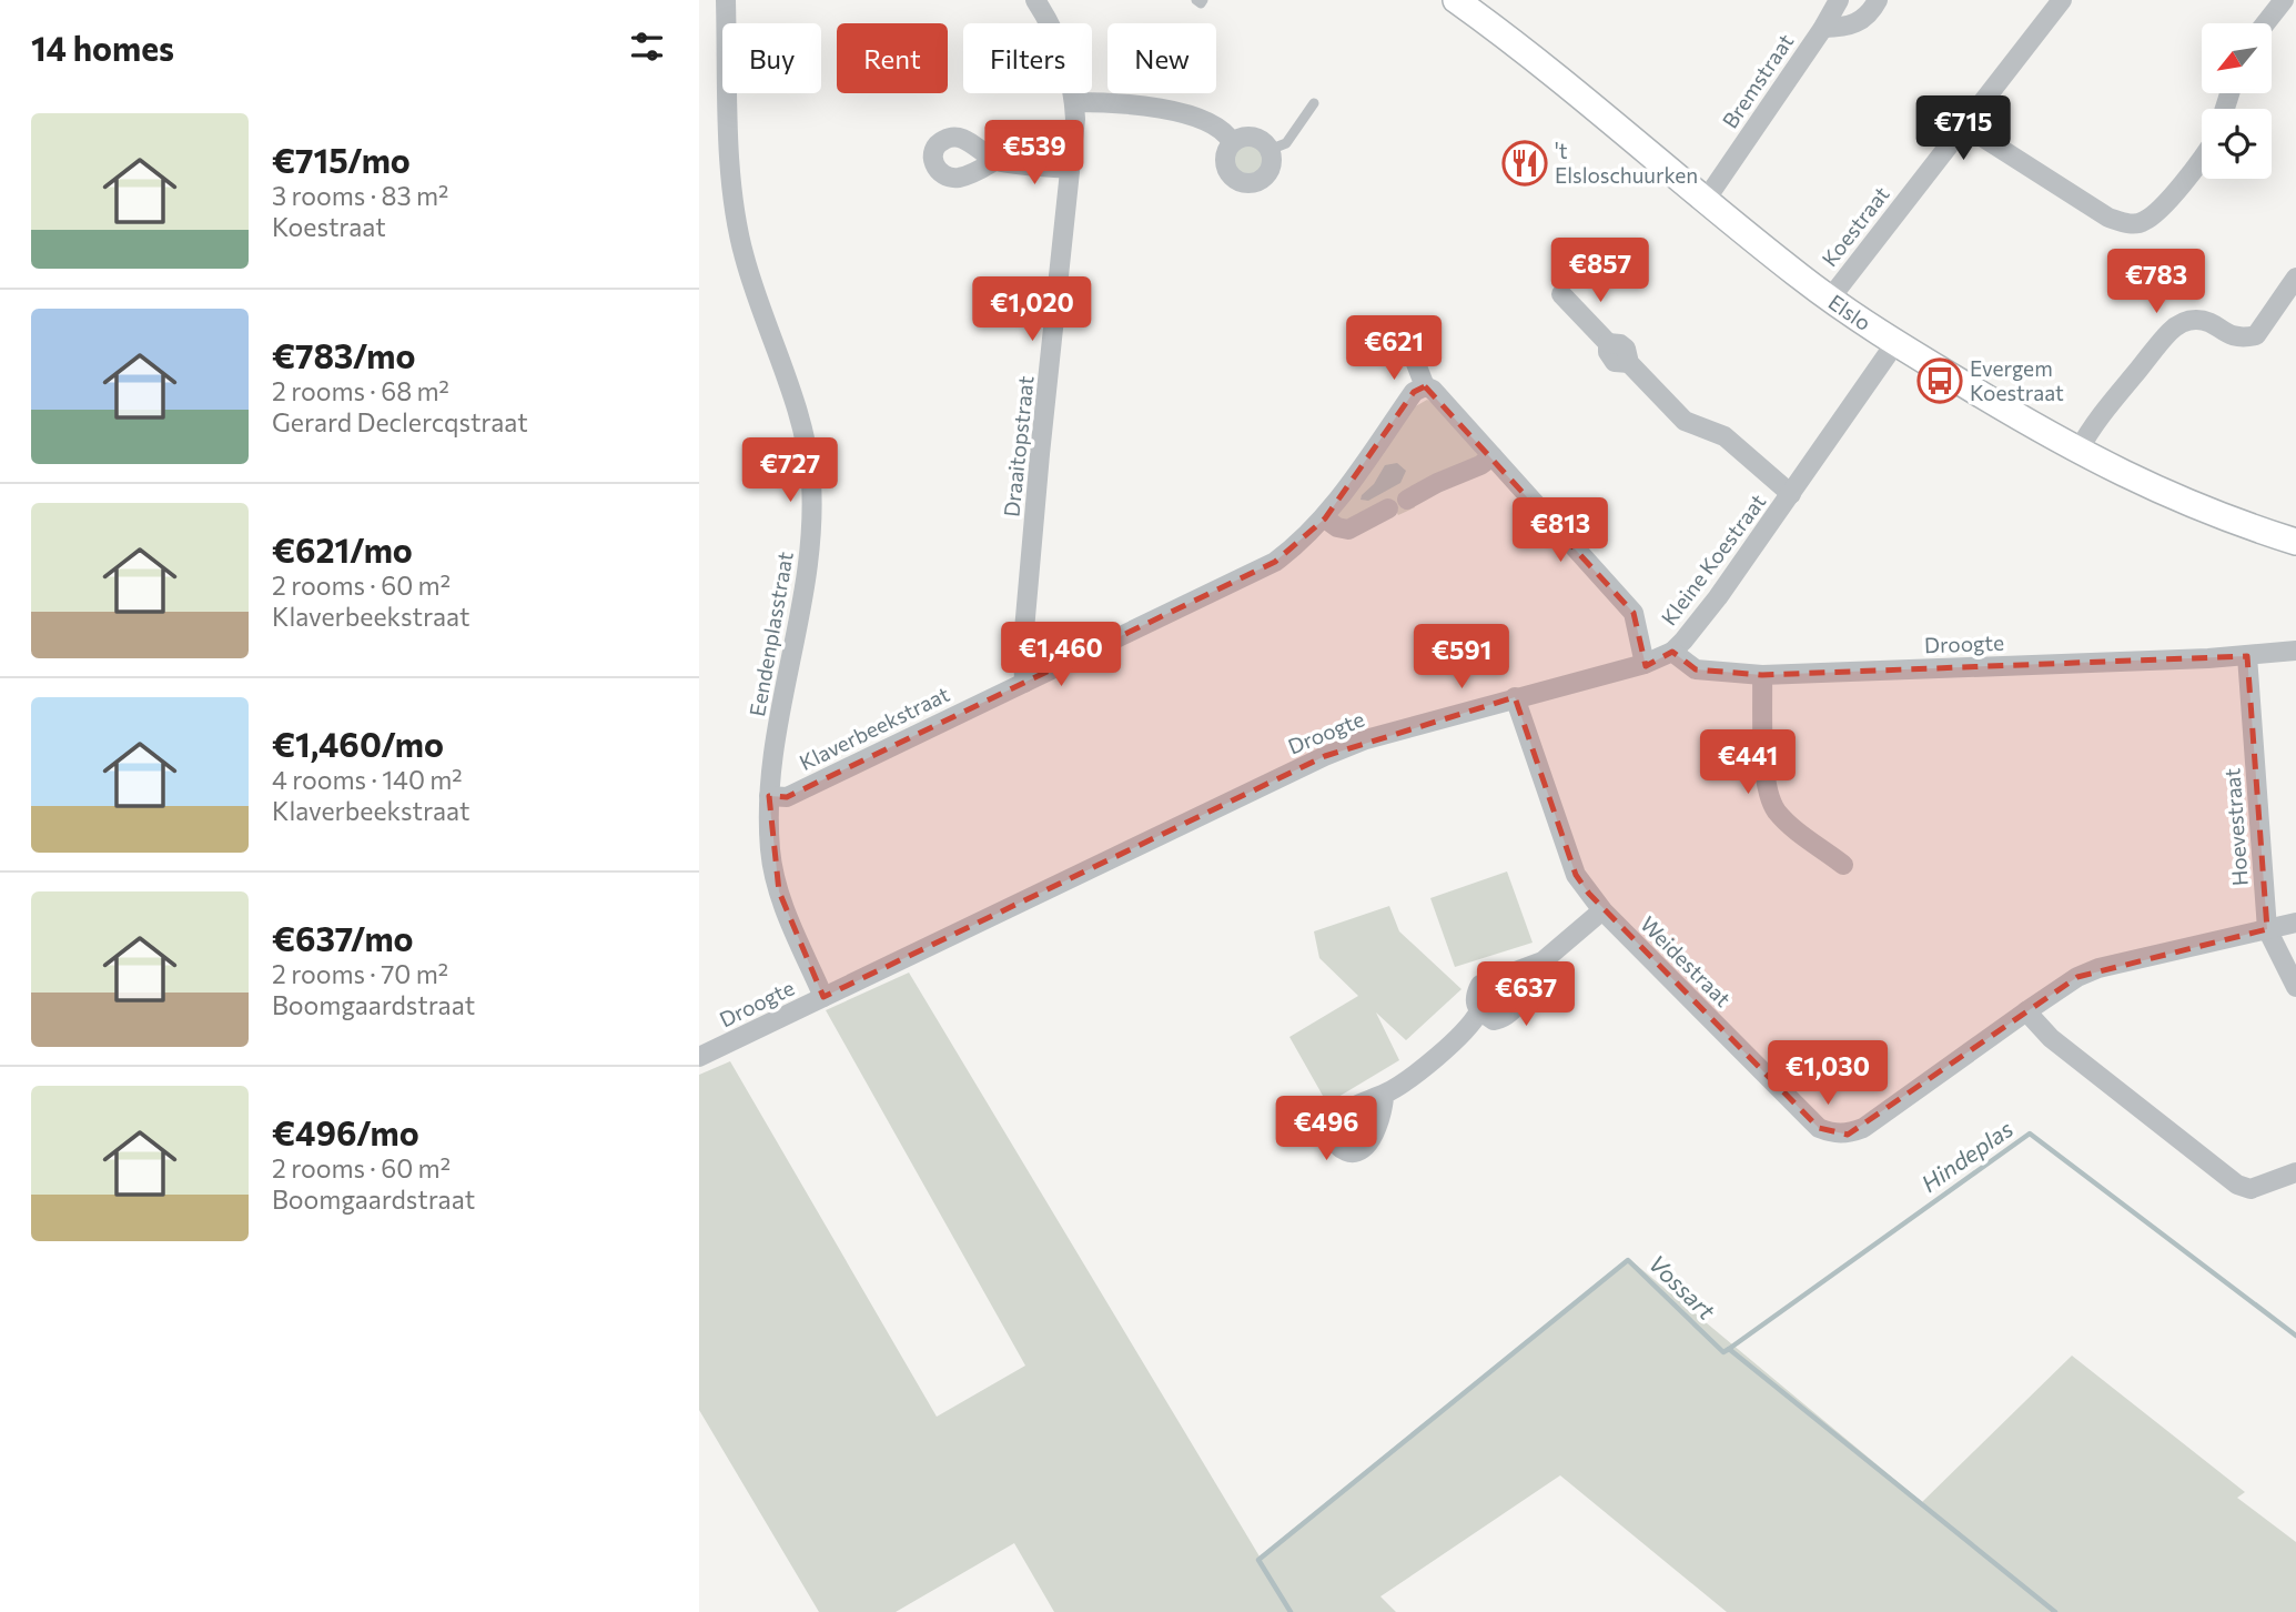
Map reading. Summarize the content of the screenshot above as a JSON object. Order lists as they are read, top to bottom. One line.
{"streets":{"street":["Bremstraat","Koestraat","Elslo","Draaitopstraat","Kleine Koestraat","Eendenplasstraat","Droogte","Klaverbeekstraat","Hoevestraat","Weidestraat"]},"crossings":[["Bremstraat","Elslo"],["Koestraat","Elslo"],["Elslo","Kleine Koestraat"],["Draaitopstraat","Klaverbeekstraat"],["Kleine Koestraat","Droogte"],["Eendenplasstraat","Droogte"],["Eendenplasstraat","Klaverbeekstraat"],["Droogte","Hoevestraat"],["Droogte","Weidestraat"],["Hoevestraat","Weidestraat"]],"water":["Hindeplas","Vossart"],"places":{"restaurant":["'t Elsloschuurken"],"bus stop":["Evergem Koestraat"]},"north":"bottom left","page":{"heading":"14 homes","chip":["Buy","Rent","Filters","New"],"list":[{"name":"€715/mo","note":"3 rooms · 83 m² · Koestraat"},{"name":"€783/mo","note":"2 rooms · 68 m² · Gerard Declercqstraat"},{"name":"€621/mo","note":"2 rooms · 60 m² · Klaverbeekstraat"},{"name":"€1,460/mo","note":"4 rooms · 140 m² · Klaverbeekstraat"},{"name":"€637/mo","note":"2 rooms · 70 m² · Boomgaardstraat"},{"name":"€496/mo","note":"2 rooms · 60 m² · Boomgaardstraat"}],"price":["€715","€539","€857","€783","€1,020","€621","€727","€813","€1,460","€591","€441","€637","€1,030","€496"]}}
